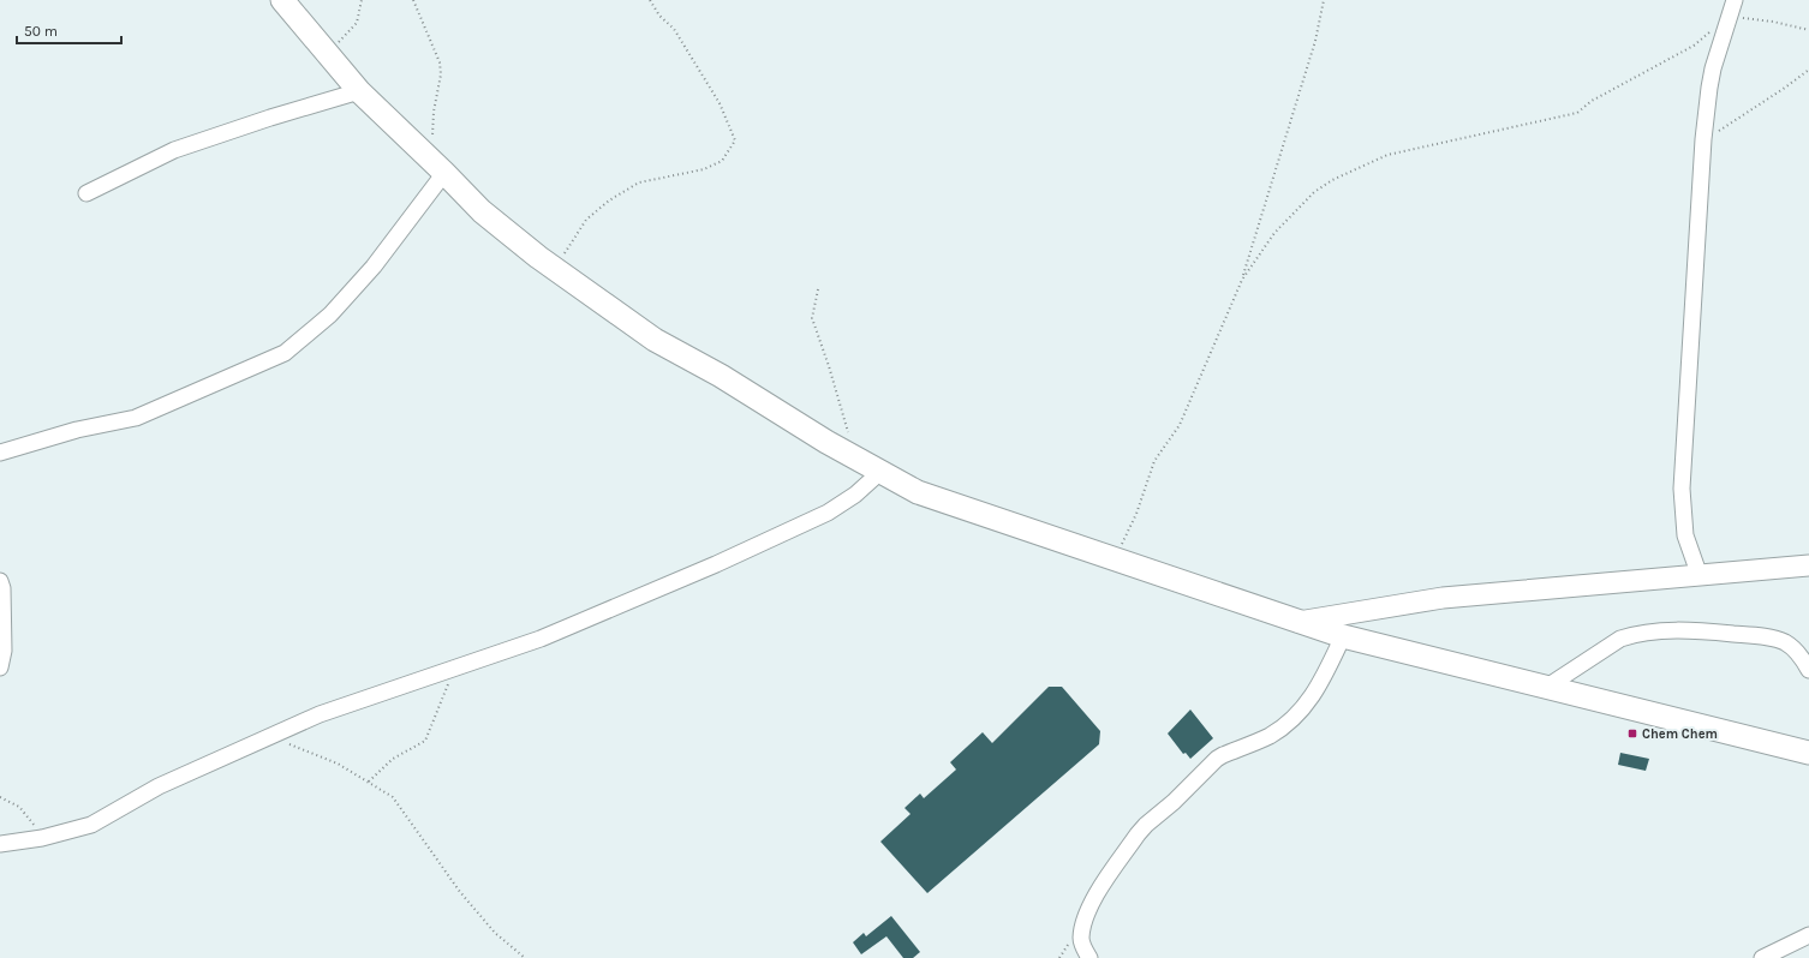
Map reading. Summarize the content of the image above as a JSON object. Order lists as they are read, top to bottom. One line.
{"places":{"transit":["Chem Chem"]},"scale_bar":"50 m"}
